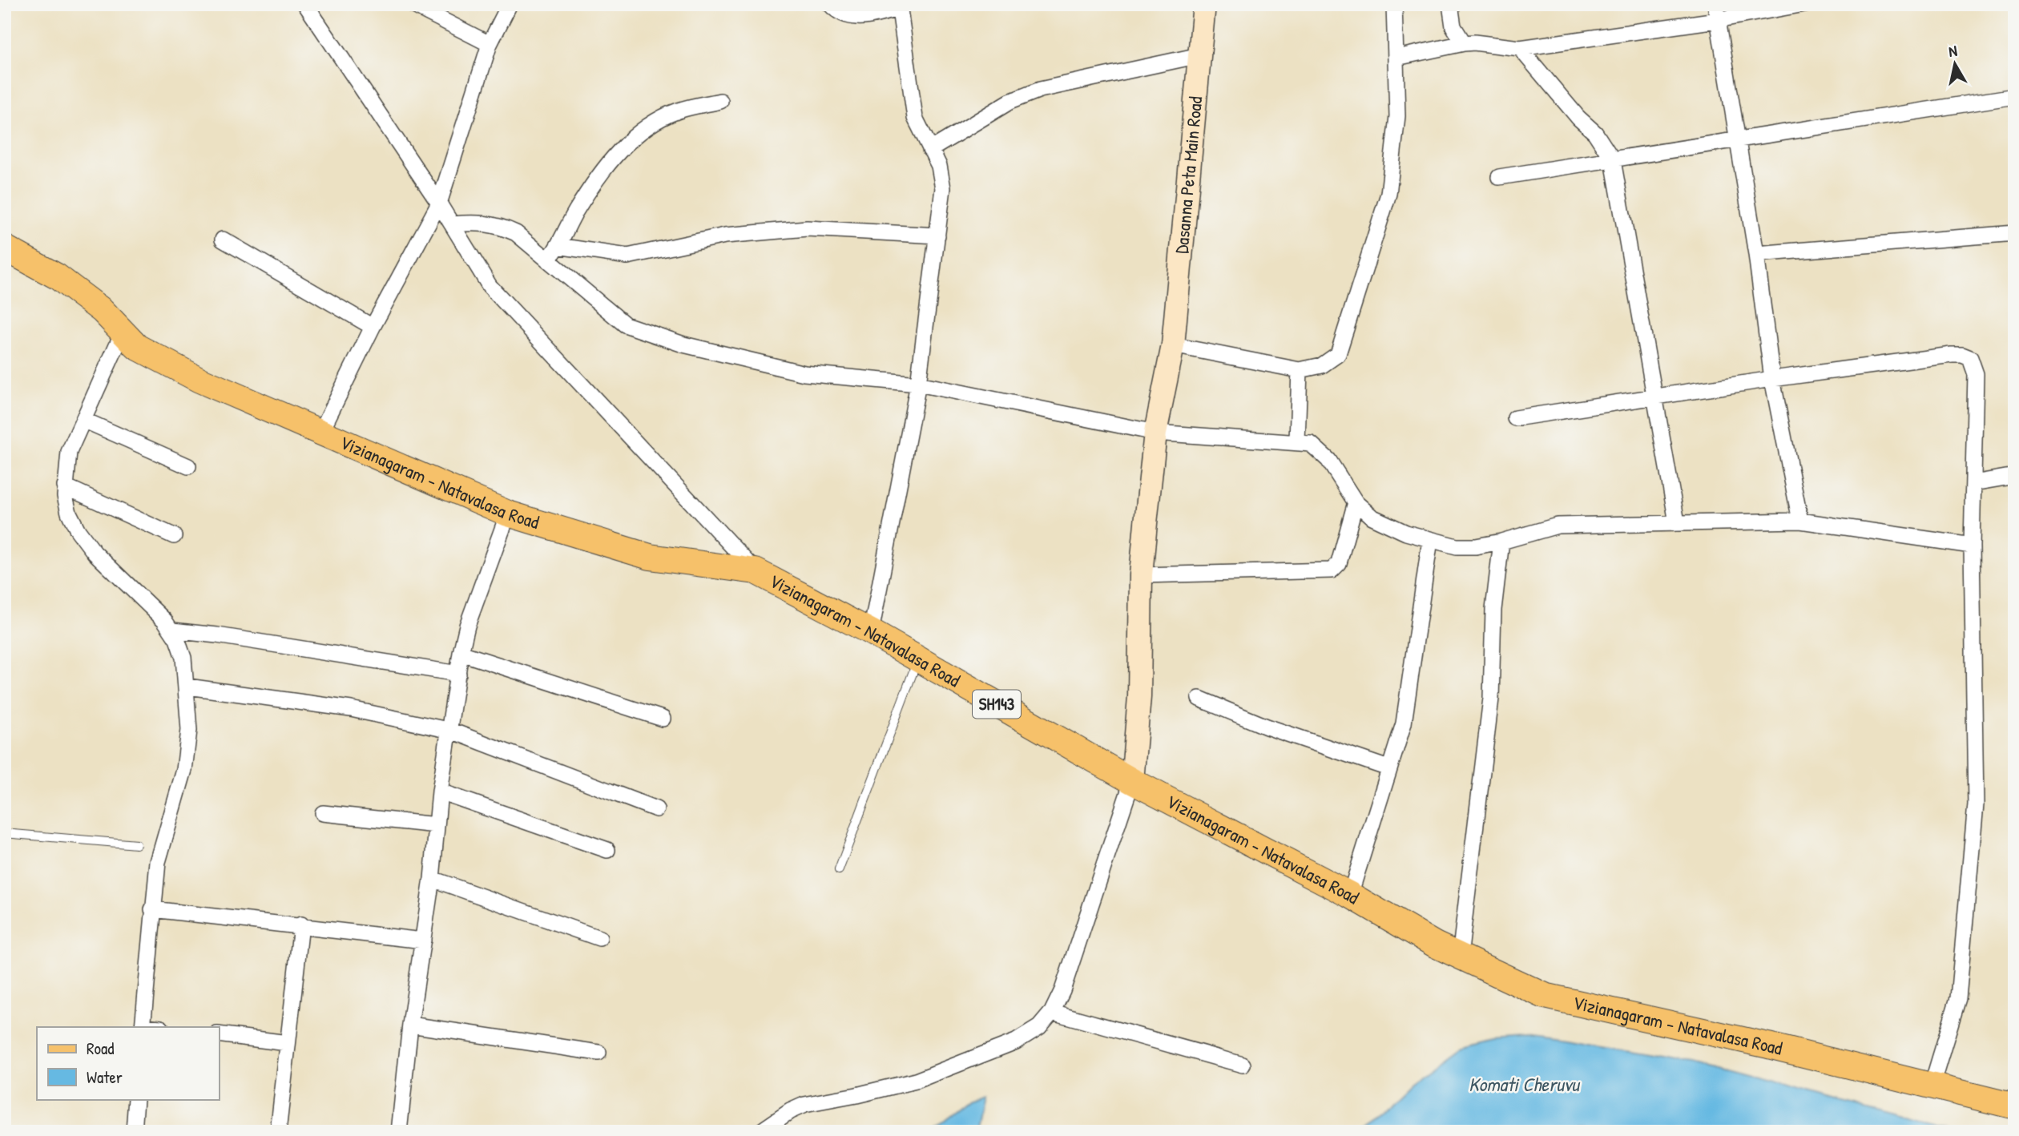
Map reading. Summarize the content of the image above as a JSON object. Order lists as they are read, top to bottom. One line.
{"streets":{"main road":["Vizianagaram - Natavalasa Road","SH143"],"street":["Dasanna Peta Main Road"]},"crossings":[["Dasanna Peta Main Road","Vizianagaram - Natavalasa Road"]],"water":["Komati Cheruvu"],"legend":["Road","Water"],"north":"top"}
